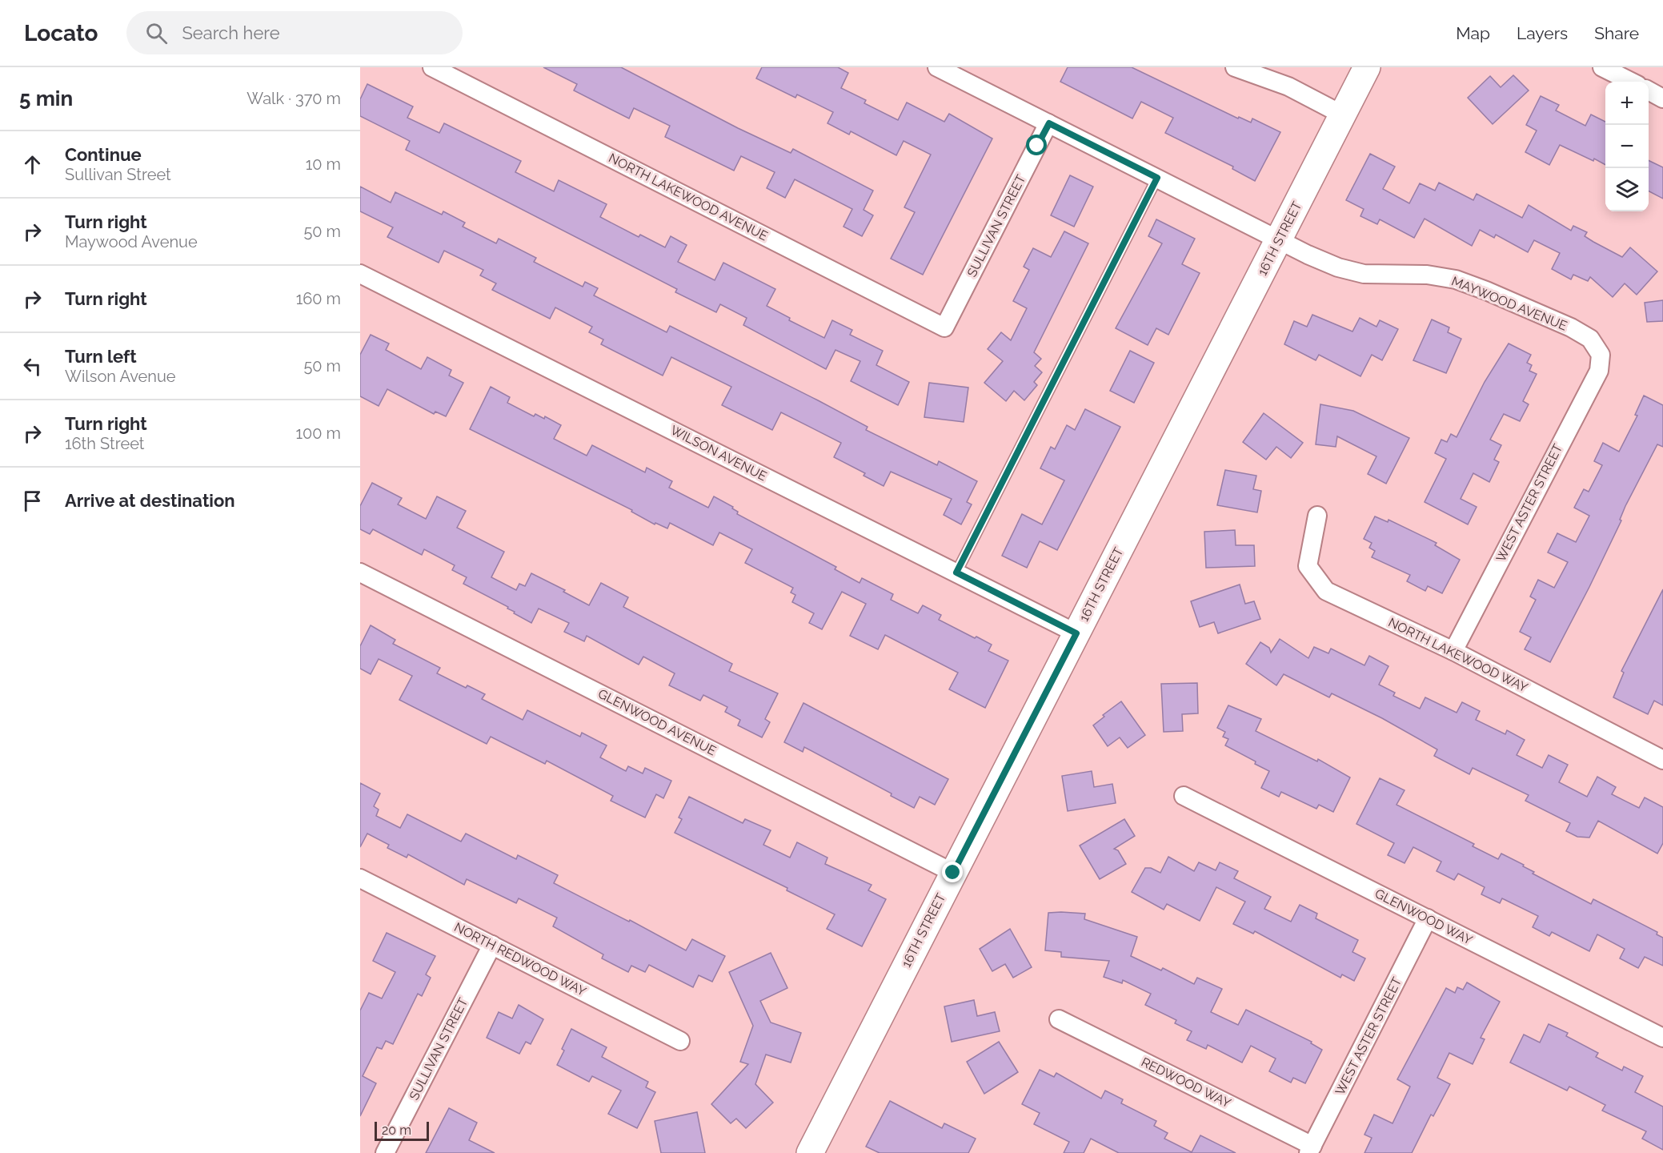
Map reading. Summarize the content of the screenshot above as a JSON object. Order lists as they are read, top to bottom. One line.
{"streets":{"main road":["16TH STREET"],"street":["NORTH LAKEWOOD AVENUE","SULLIVAN STREET","MAYWOOD AVENUE","WILSON AVENUE","WEST ASTER STREET","NORTH LAKEWOOD WAY","GLENWOOD AVENUE","GLENWOOD WAY","NORTH REDWOOD WAY","REDWOOD WAY"]},"crossings":[["NORTH LAKEWOOD AVENUE","SULLIVAN STREET"],["SULLIVAN STREET","MAYWOOD AVENUE"],["SULLIVAN STREET","NORTH REDWOOD WAY"],["16TH STREET","MAYWOOD AVENUE"],["16TH STREET","WILSON AVENUE"],["16TH STREET","GLENWOOD AVENUE"],["MAYWOOD AVENUE","WEST ASTER STREET"],["WEST ASTER STREET","NORTH LAKEWOOD WAY"],["WEST ASTER STREET","GLENWOOD WAY"],["WEST ASTER STREET","REDWOOD WAY"]],"scale_bar":"20 m","page":{"header":"Locato","search":"Search here","nav":["Map","Layers","Share"],"heading":["5 min","Walk · 370 m"],"map_buttons":["+","−"],"list":[["Continue","Sullivan Street","10 m"],["Turn right","Maywood Avenue","50 m"],["Turn right","160 m"],["Turn left","Wilson Avenue","50 m"],["Turn right","16th Street","100 m"],"Arrive at destination"],"scale":"20 m"}}
